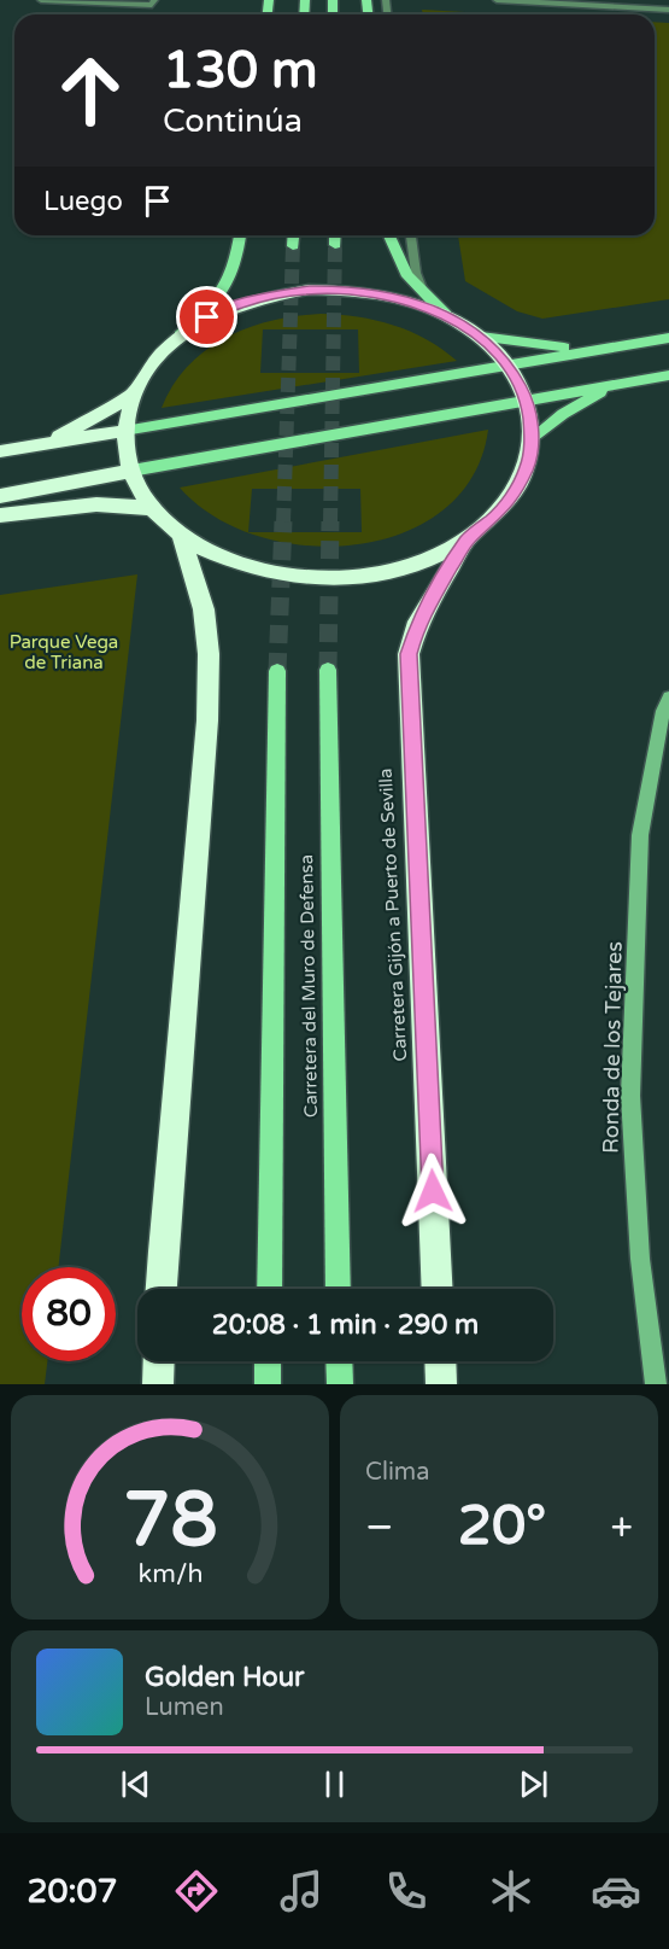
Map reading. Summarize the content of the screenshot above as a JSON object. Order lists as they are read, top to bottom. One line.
{"streets":{"highway":["Carretera Gijón a Puerto de Sevilla"],"main road":["Carretera del Muro de Defensa"],"street":["Ronda de los Tejares"]},"parks":["Parque Vega de Triana"],"page":{"turn":["130 m","Continúa"],"then":"Luego","limit":"80","trip":"20:08 · 1 min · 290 m","tile":"Clima","heat":["−","20°","+"],"song":["Golden Hour","Lumen"],"tabs":"20:07","gauge":["78","km/h"]}}
